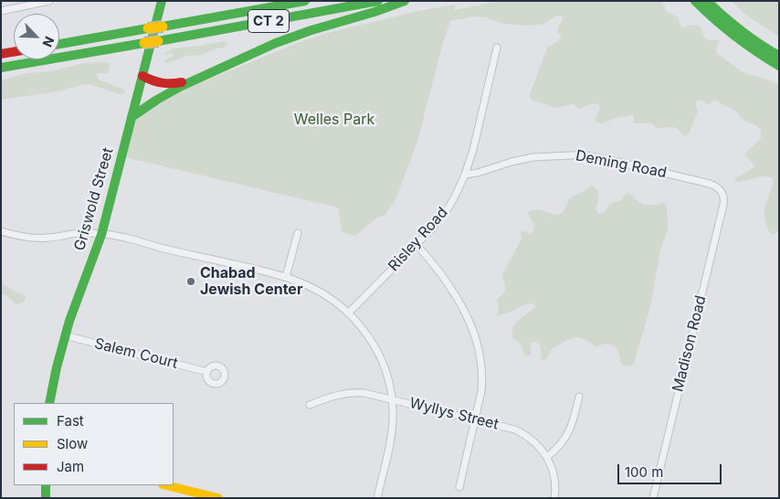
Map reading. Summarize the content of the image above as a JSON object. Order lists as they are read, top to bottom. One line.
{"streets":{"main road":["CT 2","Griswold Street"],"street":["Deming Road","Risley Road","Madison Road","Salem Court","Wyllys Street"]},"crossings":[["Deming Road","Risley Road"],["Deming Road","Madison Road"],["Griswold Street","Salem Court"]],"parks":["Welles Park"],"places":["Chabad Jewish Center"],"legend":["Fast","Slow","Jam"],"scale_bar":"100 m","north":"bottom right"}
